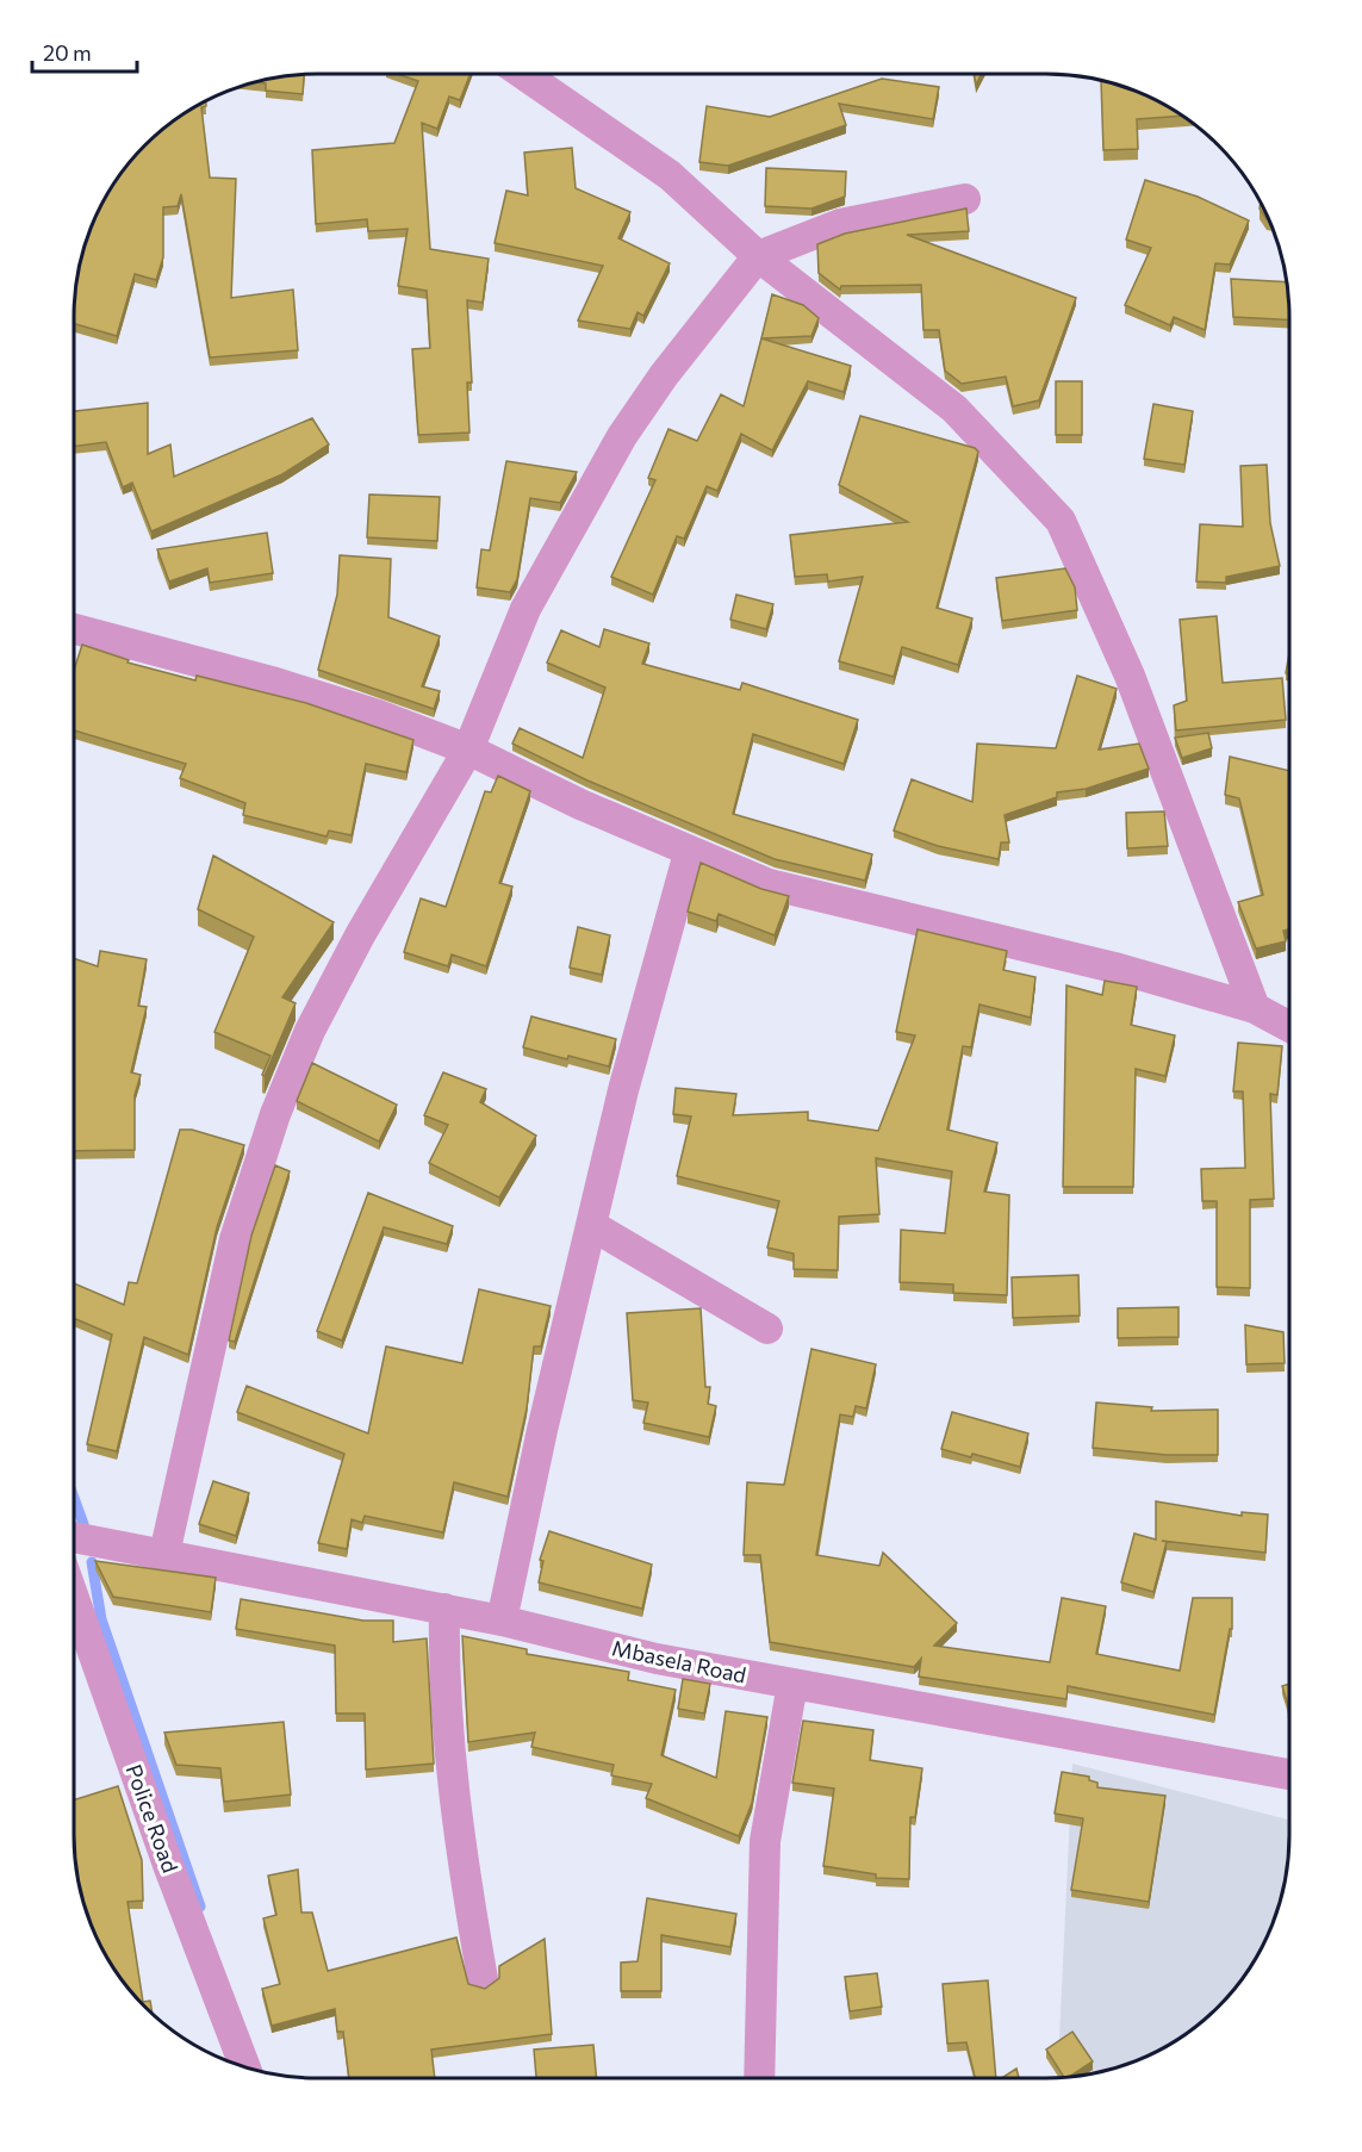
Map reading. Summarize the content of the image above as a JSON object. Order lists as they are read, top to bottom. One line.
{"streets":{"street":["Mbasela Road","Police Road"]},"scale_bar":"20 m"}
